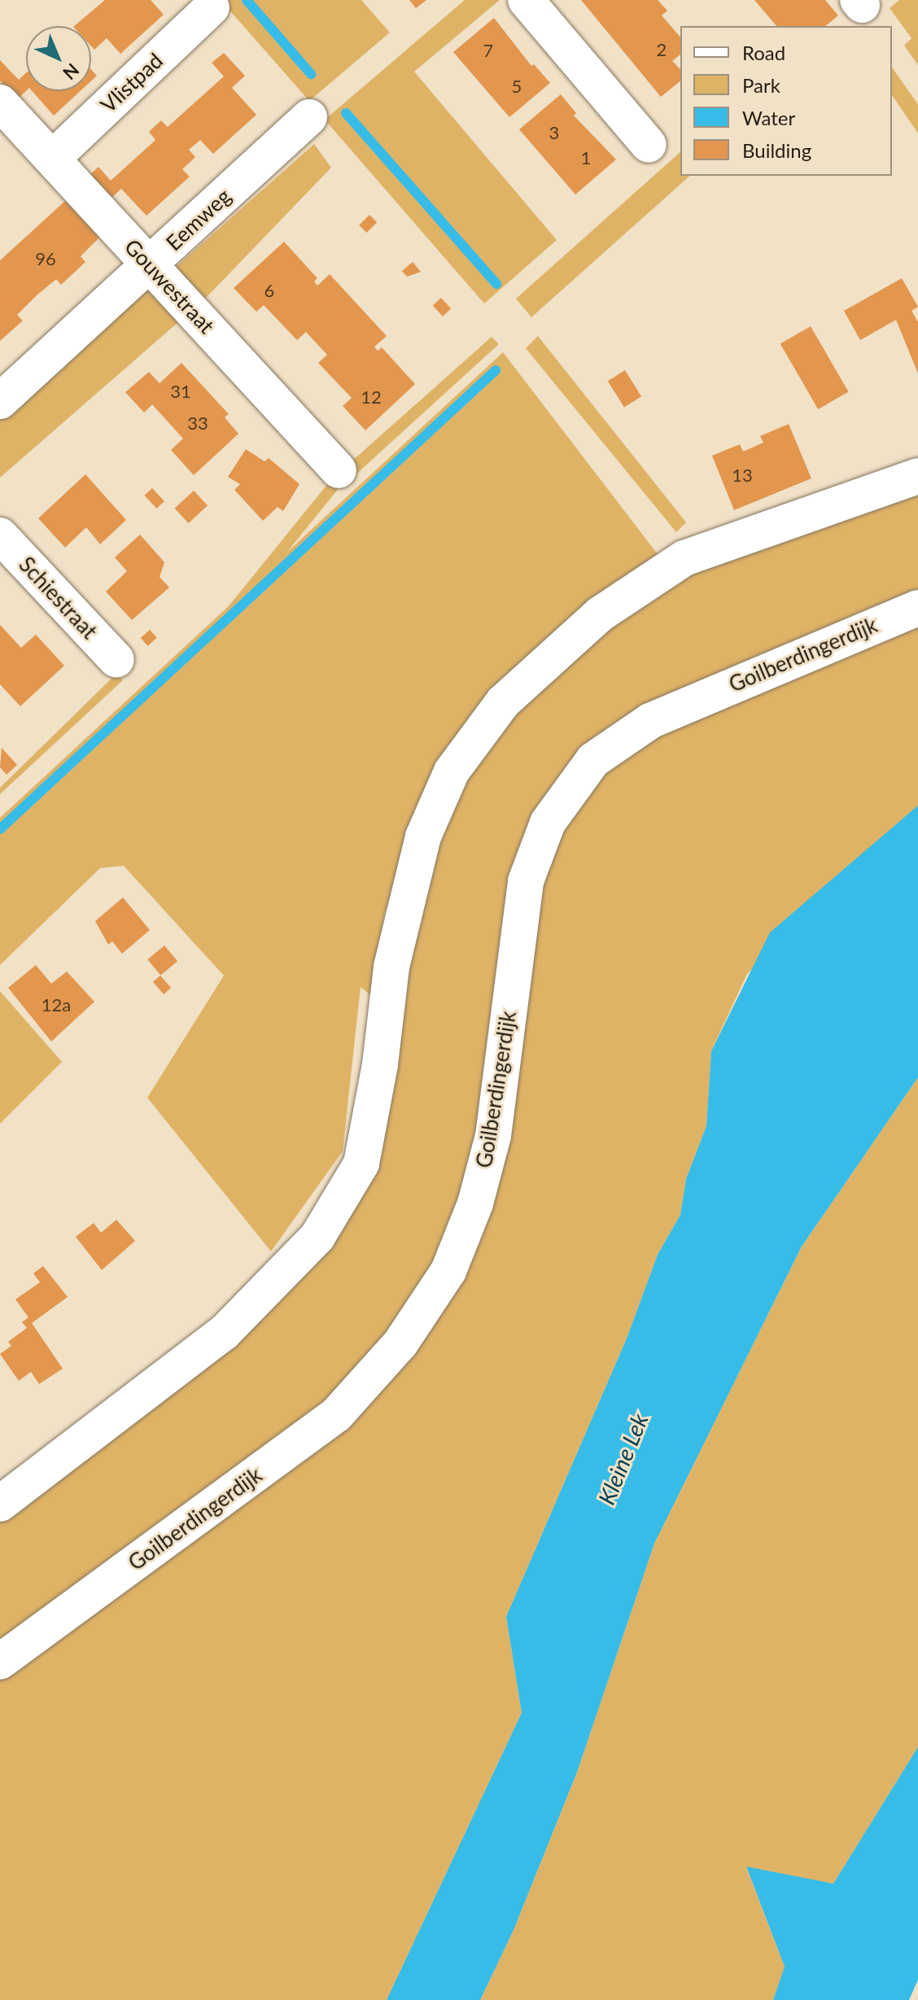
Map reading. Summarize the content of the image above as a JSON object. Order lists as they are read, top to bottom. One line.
{"streets":{"street":["Vlistpad","Eemweg","Gouwestraat","Schiestraat","Goilberdingerdijk"]},"crossings":[["Vlistpad","Gouwestraat"],["Eemweg","Gouwestraat"]],"water":["Kleine Lek"],"house_numbers":["2","7","5","3","1","96","6","31","12","33","13","12a"],"legend":["Road","Park","Water","Building"],"north":"bottom right"}
